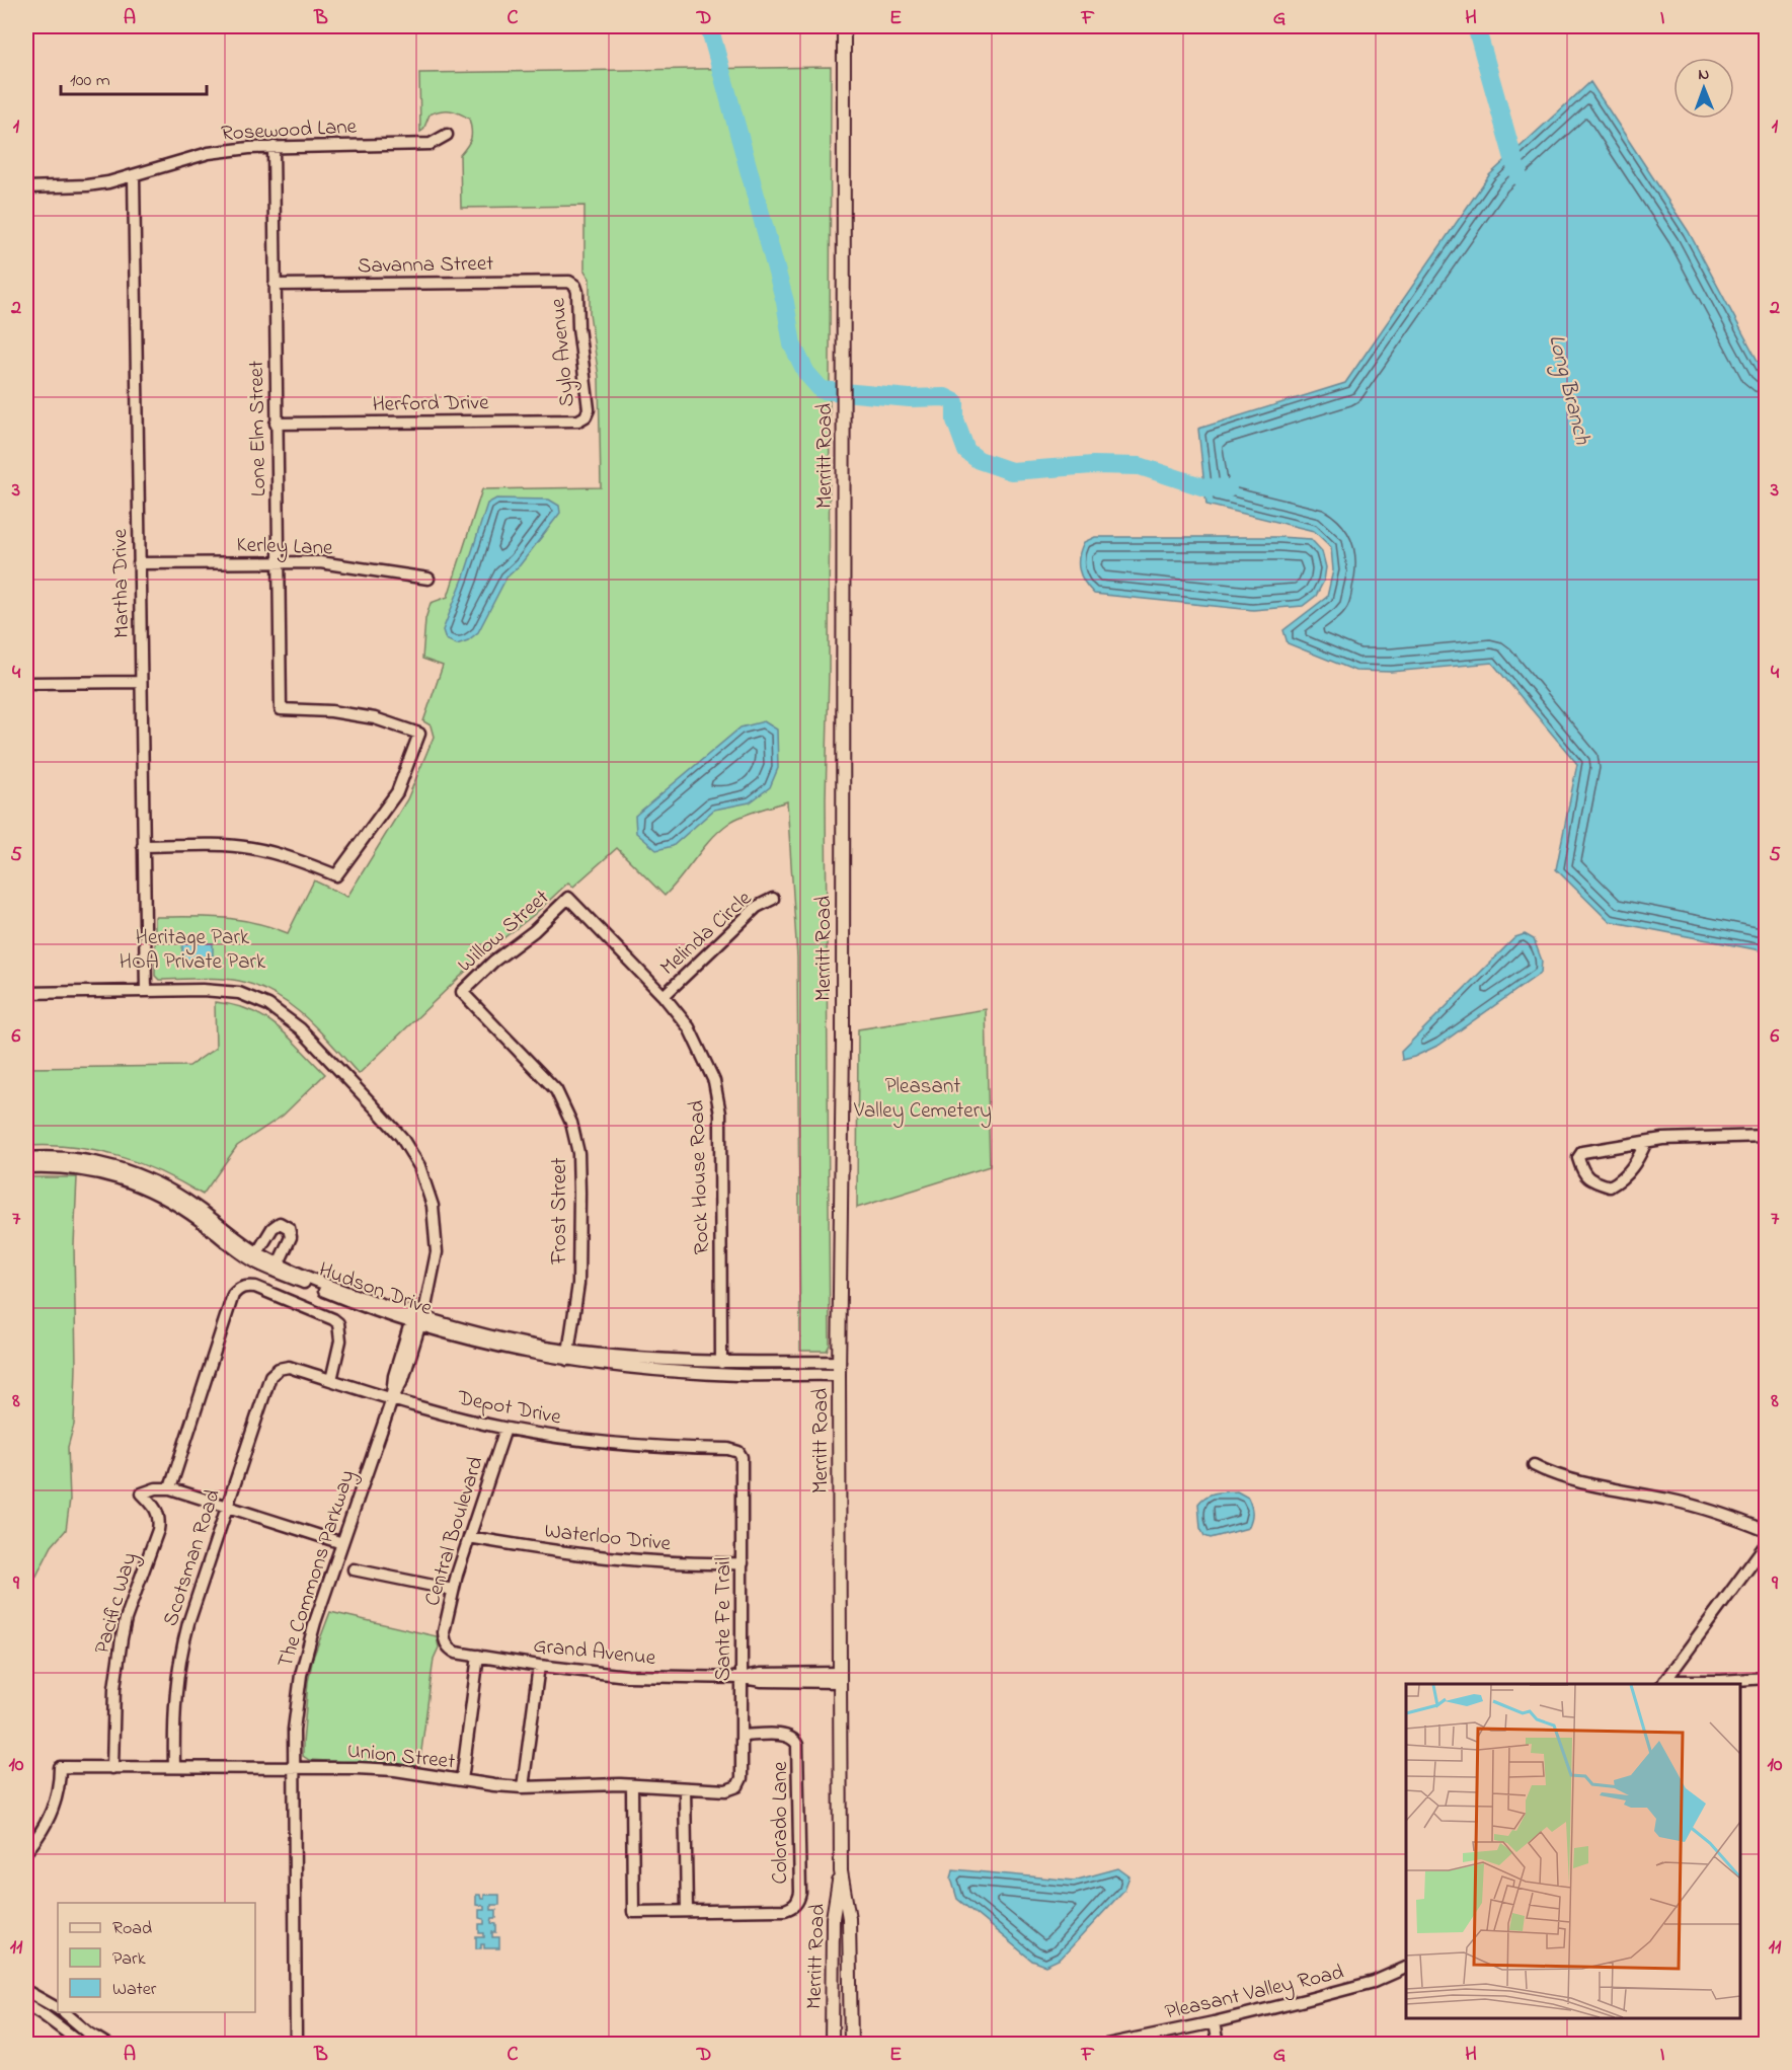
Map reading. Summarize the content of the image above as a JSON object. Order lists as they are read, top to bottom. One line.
{"streets":{"main road":["Merritt Road"],"street":["Rosewood Lane","Savanna Street","Sylo Avenue","Herford Drive","Lone Elm Street","Kerley Lane","Martha Drive","Willow Street","Melinda Circle","Rock House Road","Frost Street","Hudson Drive","Depot Drive","Central Boulevard","Waterloo Drive","Scotsman Road","The Commons Parkway","Pacific Way","Sante Fe Trail","Grand Avenue","Union Street","Colorado Lane","Pleasant Valley Road"]},"crossings":[["Rosewood Lane","Lone Elm Street"],["Rosewood Lane","Martha Drive"],["Savanna Street","Sylo Avenue"],["Savanna Street","Lone Elm Street"],["Sylo Avenue","Herford Drive"],["Herford Drive","Lone Elm Street"],["Lone Elm Street","Kerley Lane"],["Lone Elm Street","Martha Drive"],["Merritt Road","Hudson Drive"],["Merritt Road","Grand Avenue"],["Kerley Lane","Martha Drive"],["Martha Drive","The Commons Parkway"],["Willow Street","Rock House Road"],["Willow Street","Frost Street"],["Melinda Circle","Rock House Road"],["Rock House Road","Hudson Drive"],["Frost Street","Hudson Drive"],["Hudson Drive","The Commons Parkway"],["Depot Drive","Central Boulevard"],["Depot Drive","Scotsman Road"],["Depot Drive","The Commons Parkway"],["Depot Drive","Sante Fe Trail"],["Central Boulevard","Waterloo Drive"],["Central Boulevard","Grand Avenue"],["Waterloo Drive","Sante Fe Trail"],["Scotsman Road","Union Street"],["The Commons Parkway","Union Street"],["Pacific Way","Union Street"],["Sante Fe Trail","Grand Avenue"],["Sante Fe Trail","Union Street"],["Sante Fe Trail","Colorado Lane"],["Union Street","Colorado Lane"]],"water":["Long Branch"],"parks":["Heritage Park HOA Private Park","Pleasant Valley Cemetery"],"legend":["Road","Park","Water"],"scale_bar":"100 m","north":"top","grid":{"columns":["A","B","C","D","E","F","G","H","I"],"rows":["1","2","3","4","5","6","7","8","9","10","11"]}}
